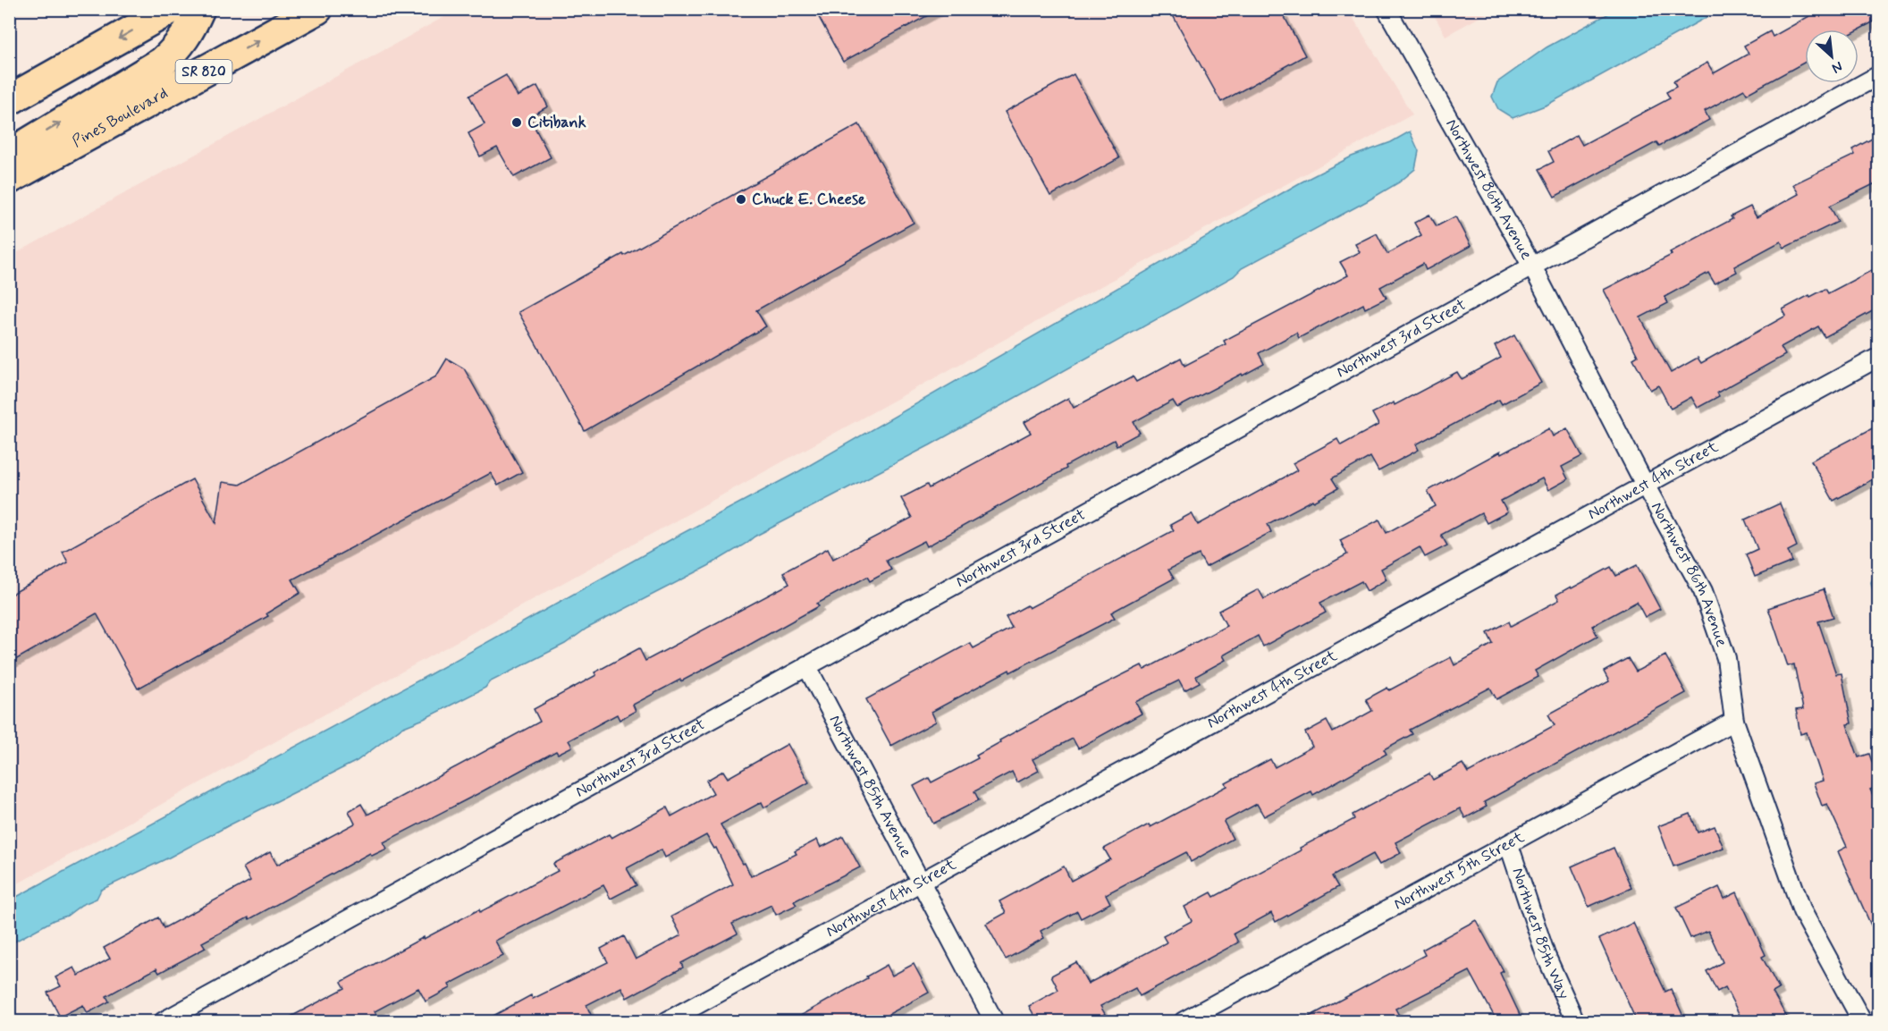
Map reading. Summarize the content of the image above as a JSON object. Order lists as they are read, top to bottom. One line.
{"streets":{"highway":["SR 820","Pines Boulevard"],"street":["Northwest 86th Avenue","Northwest 3rd Street","Northwest 4th Street","Northwest 85th Avenue","Northwest 5th Street","Northwest 85th Way"]},"crossings":[["Northwest 86th Avenue","Northwest 3rd Street"],["Northwest 86th Avenue","Northwest 4th Street"],["Northwest 86th Avenue","Northwest 5th Street"],["Northwest 3rd Street","Northwest 85th Avenue"],["Northwest 4th Street","Northwest 85th Avenue"],["Northwest 5th Street","Northwest 85th Way"]],"places":["Citibank","Chuck E. Cheese"],"north":"bottom right"}
